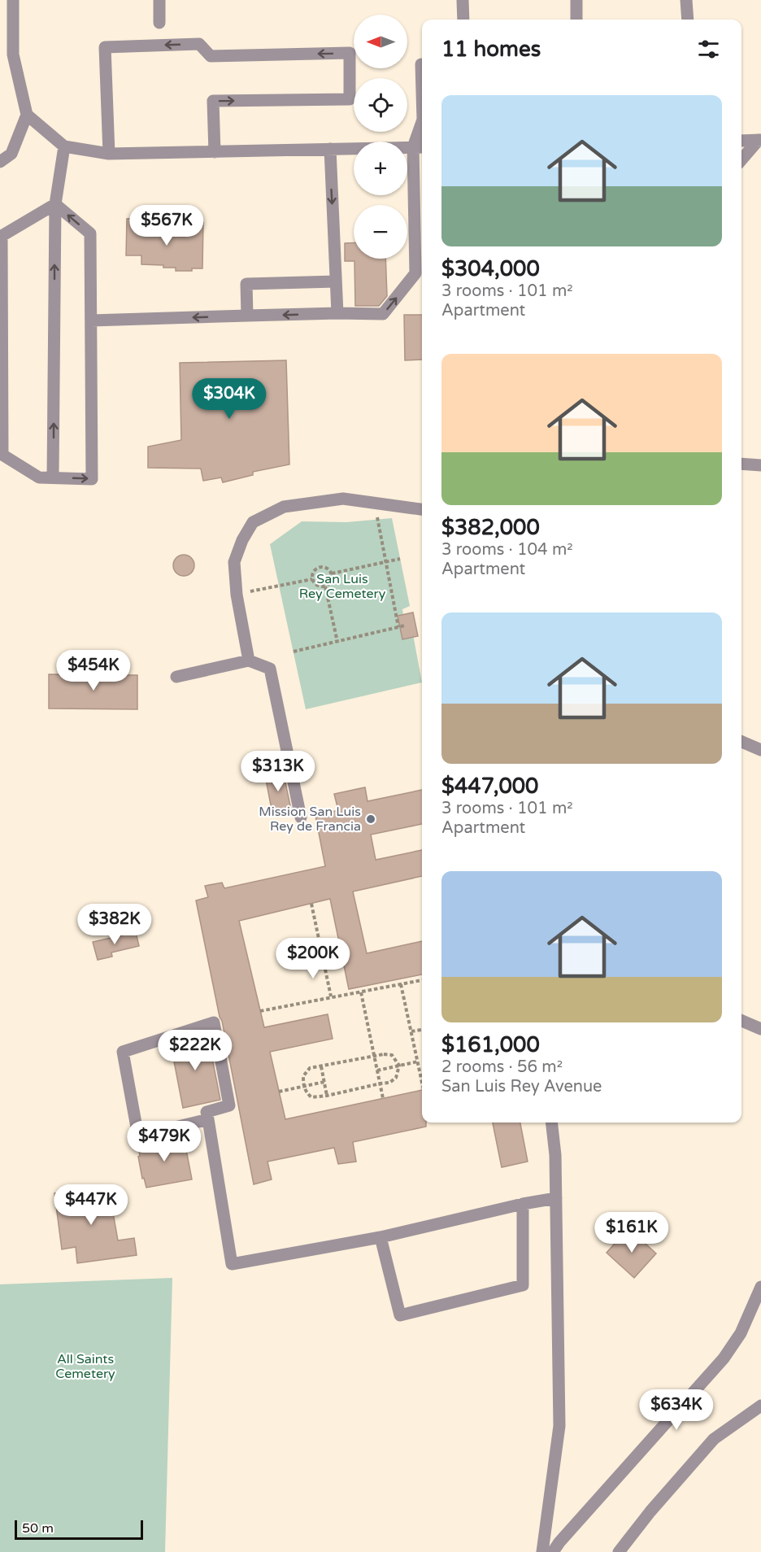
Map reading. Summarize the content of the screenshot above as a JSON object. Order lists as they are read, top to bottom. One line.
{"parks":["San Luis Rey Cemetery","All Saints Cemetery"],"places":["Mission San Luis Rey de Francia"],"scale_bar":"50 m","north":"left","page":{"map_buttons":["+","−"],"heading":"11 homes","list":[{"name":"$304,000","note":"3 rooms · 101 m² · Apartment"},{"name":"$382,000","note":"3 rooms · 104 m² · Apartment"},{"name":"$447,000","note":"3 rooms · 101 m² · Apartment"},{"name":"$161,000","note":"2 rooms · 56 m² · San Luis Rey Avenue"}],"price":["$567K","$304K","$454K","$313K","$382K","$200K","$222K","$479K","$447K","$161K","$634K"],"scale":"50 m"}}
